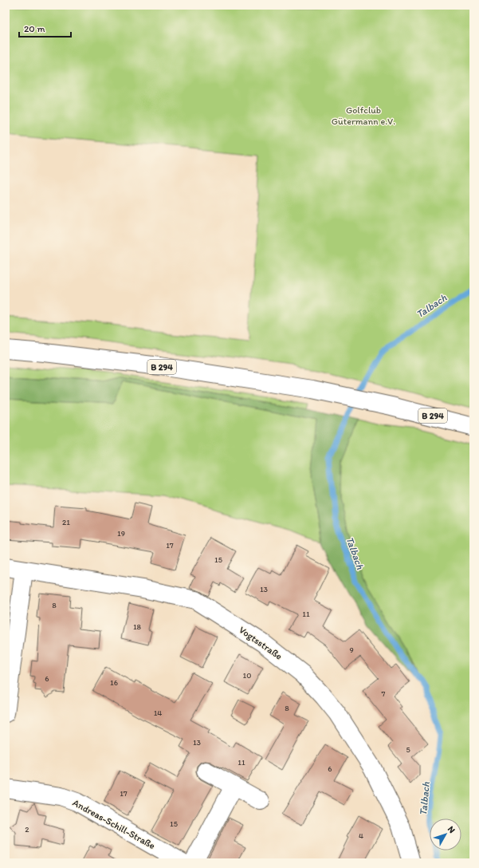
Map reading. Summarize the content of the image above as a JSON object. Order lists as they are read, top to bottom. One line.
{"streets":{"main road":["B 294","Vogtsstraße","Andreas-Schill-Straße"]},"water":["Talbach"],"parks":["Golfclub Gütermann e.V."],"house_numbers":["21","19","17","15","13","8","11","18","9","10","6","16","7","8","14","13","5","11","6","17","15","2","4"],"scale_bar":"20 m","north":"top right"}
